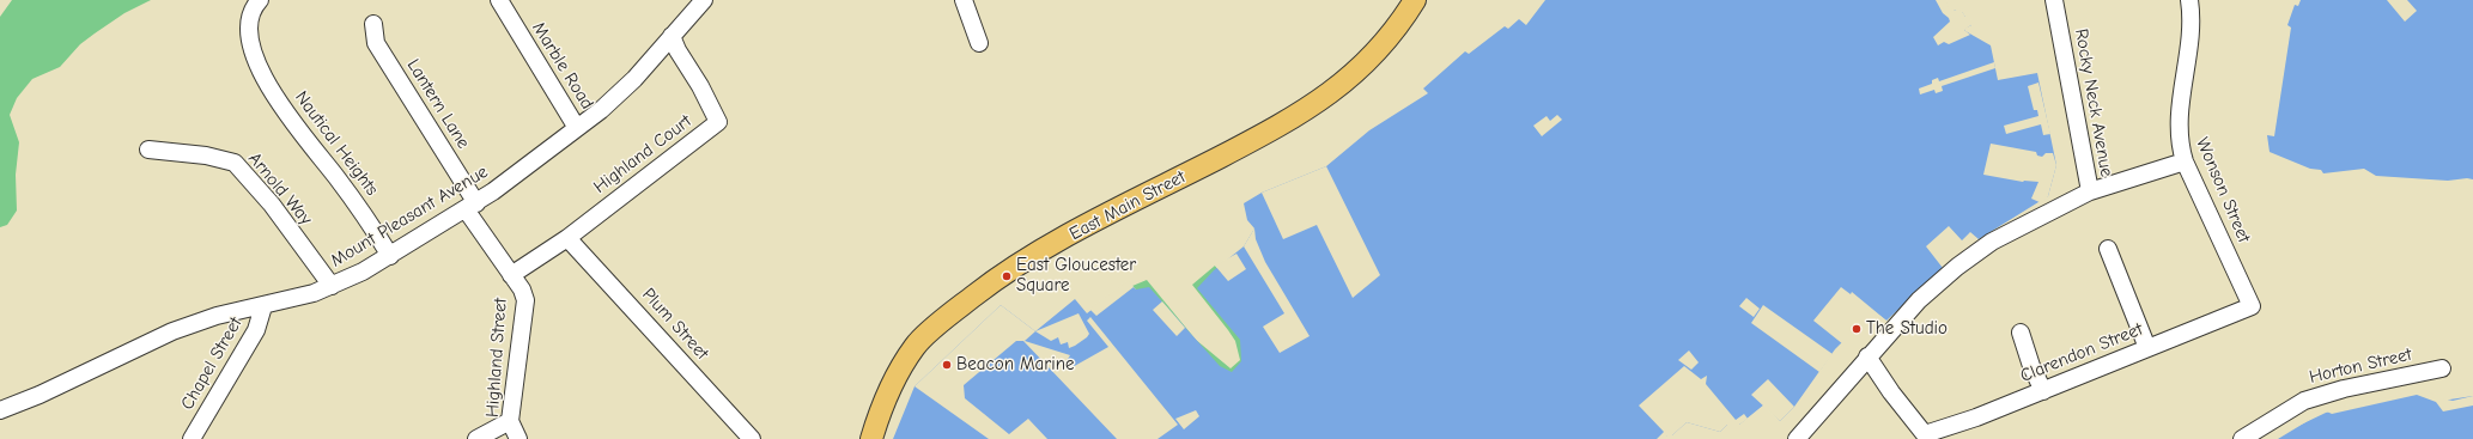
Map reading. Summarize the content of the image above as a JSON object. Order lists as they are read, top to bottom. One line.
{"streets":{"main road":["East Main Street"],"street":["Marble Road","Rocky Neck Avenue","Lantern Lane","Nautical Heights","Highland Court","Arnold Way","Wonson Street","Mount Pleasant Avenue","Plum Street","Clarendon Street","Highland Street","Chapel Street","Horton Street"]},"crossings":[["Marble Road","Mount Pleasant Avenue"],["Lantern Lane","Mount Pleasant Avenue"],["Lantern Lane","Highland Street"],["Nautical Heights","Mount Pleasant Avenue"],["Highland Court","Mount Pleasant Avenue"],["Highland Court","Plum Street"],["Highland Court","Highland Street"],["Arnold Way","Mount Pleasant Avenue"],["Wonson Street","Clarendon Street"],["Mount Pleasant Avenue","Highland Street"],["Mount Pleasant Avenue","Chapel Street"]],"places":["East Gloucester Square","The Studio","Beacon Marine"]}
